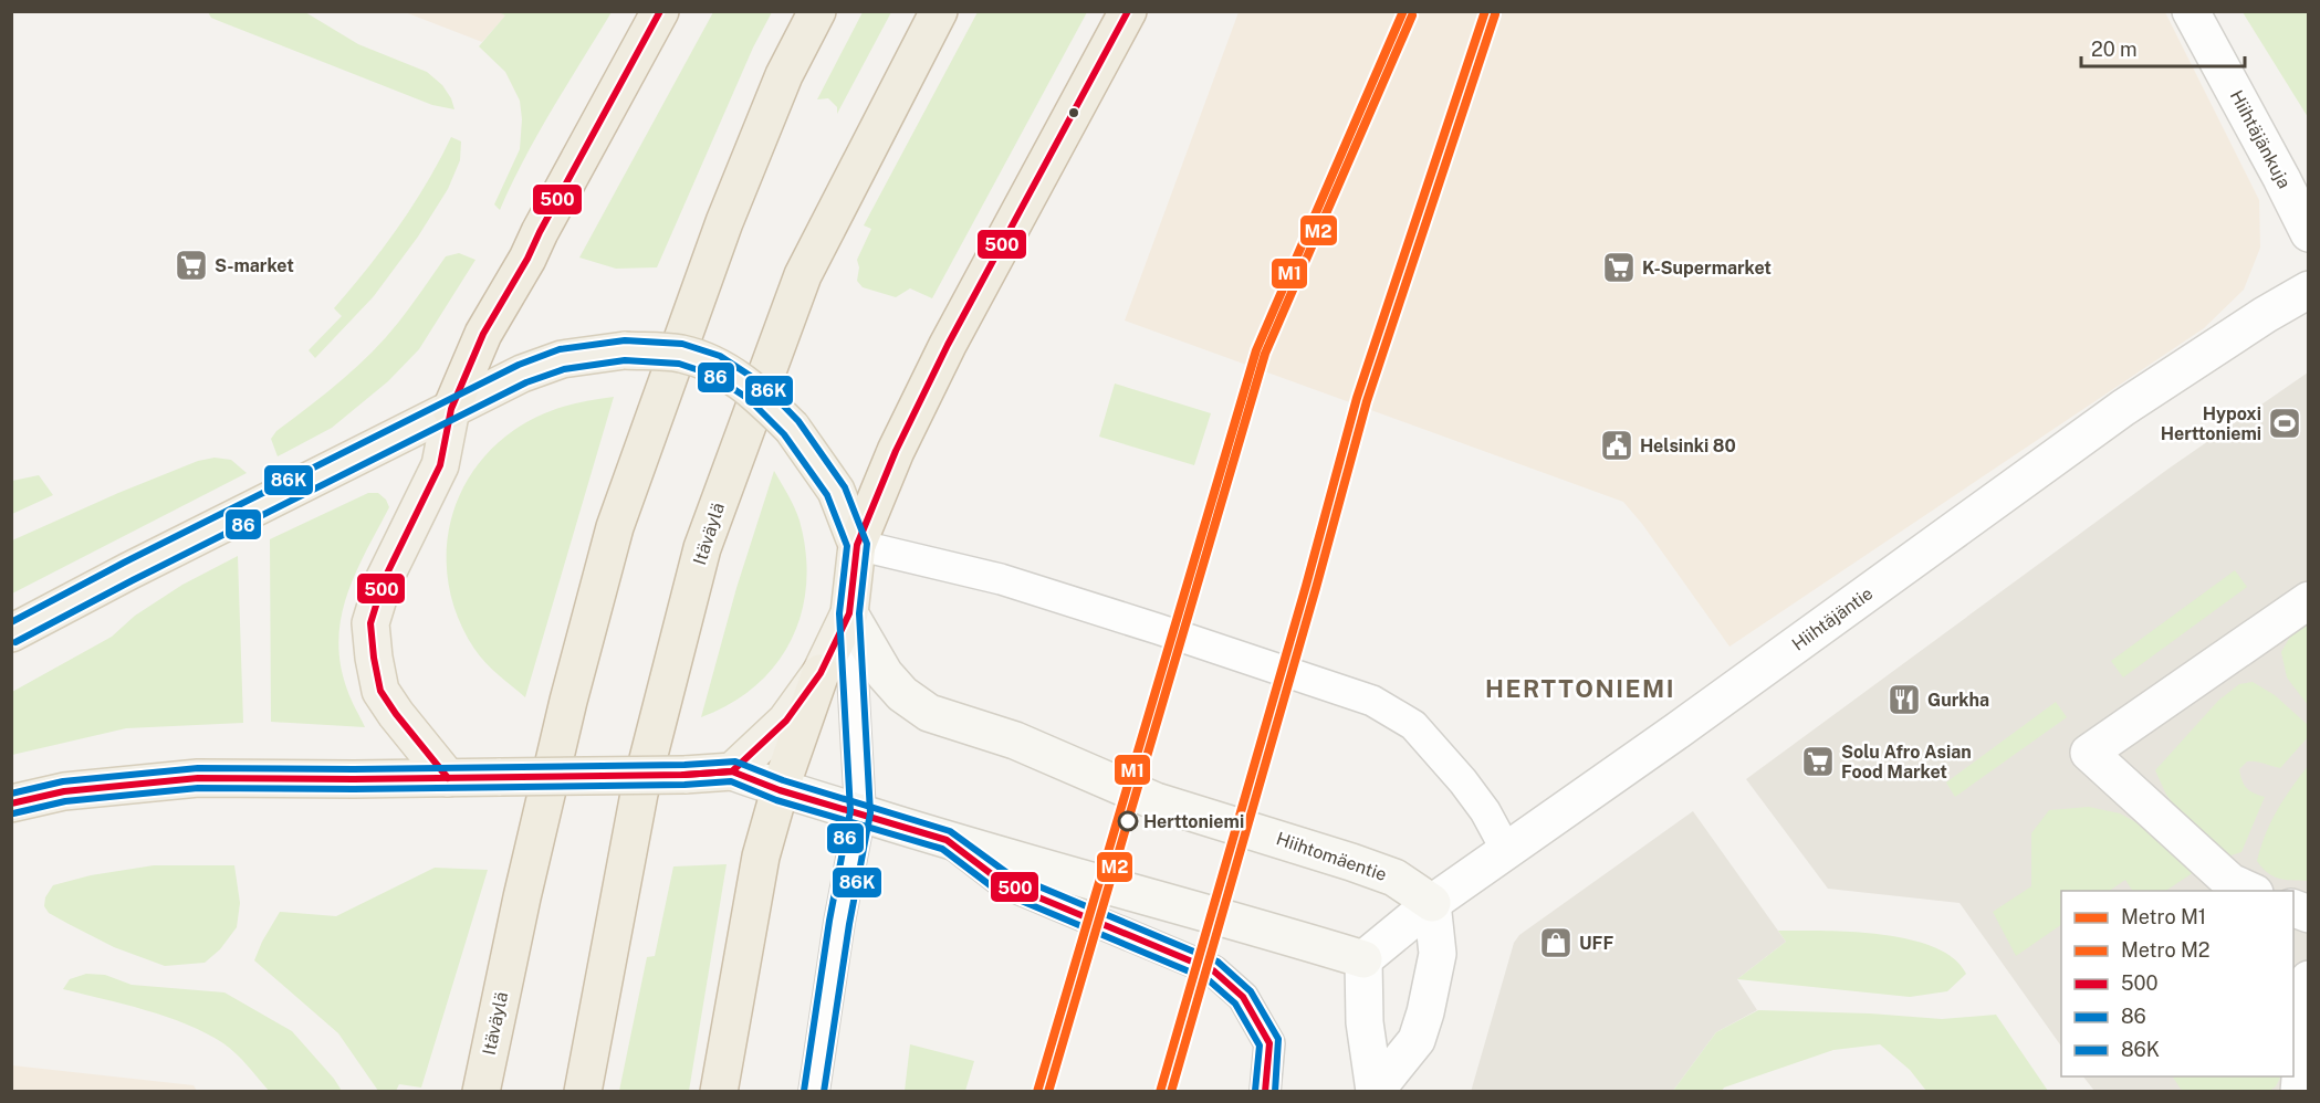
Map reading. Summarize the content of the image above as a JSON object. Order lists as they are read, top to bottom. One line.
{"streets":{"highway":["Itäväylä"],"main road":["Hiihtomäentie"],"street":["Hiihtäjänkuja","Hiihtäjäntie"]},"crossings":[["Hiihtäjäntie","Hiihtomäentie"]],"districts":["HERTTONIEMI"],"places":{"supermarket":["S-market","K-Supermarket","Solu Afro Asian Food Market"],"sports":["Hypoxi Herttoniemi"],"public building":["Helsinki 80"],"restaurant":["Gurkha"],"other":["Herttoniemi"],"shop":["UFF"]},"lines":["metro line M1","transit line 500","metro line M2","transit line 86K","transit line 86"],"legend":["Metro M1","Metro M2","500","86","86K"],"scale_bar":"20 m"}
